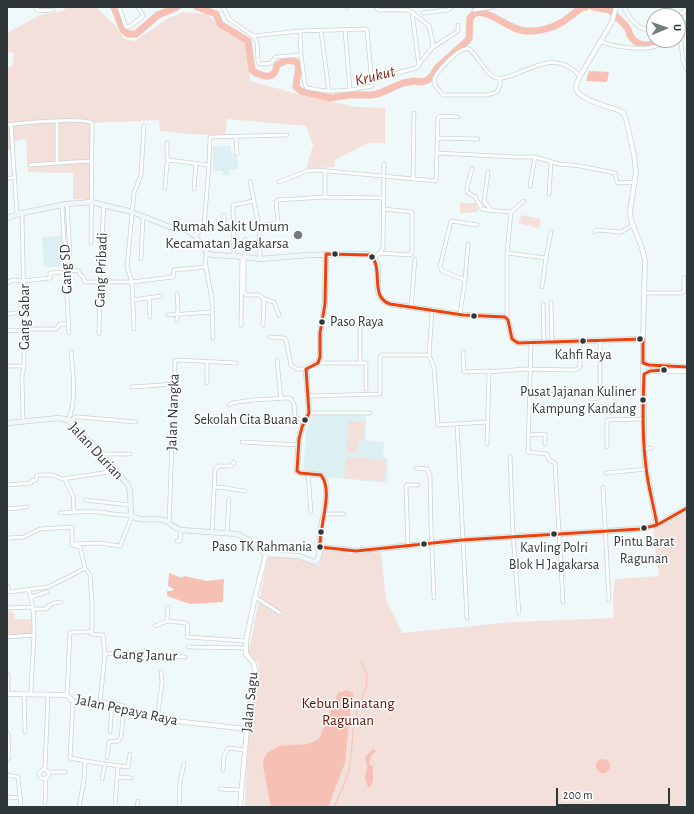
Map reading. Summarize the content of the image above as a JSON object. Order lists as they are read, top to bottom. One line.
{"streets":{"main road":["Jalan Durian"],"street":["Gang SD","Gang Pribadi","Gang Sabar","Jalan Nangka","Gang Janur","Jalan Sagu","Jalan Pepaya Raya"]},"crossings":[["Gang Sabar","Jalan Durian"],["Gang Janur","Jalan Pepaya Raya"],["Jalan Sagu","Jalan Pepaya Raya"]],"water":["Krukut"],"parks":["Kebun Binatang Ragunan"],"places":["Rumah Sakit Umum Kecamatan Jagakarsa","Paso Raya","Kahfi Raya","Pusat Jajanan Kuliner Kampung Kandang","Sekolah Cita Buana","Pintu Barat Ragunan","Kavling Polri Blok H Jagakarsa","Paso TK Rahmania"],"scale_bar":"200 m","north":"right"}
